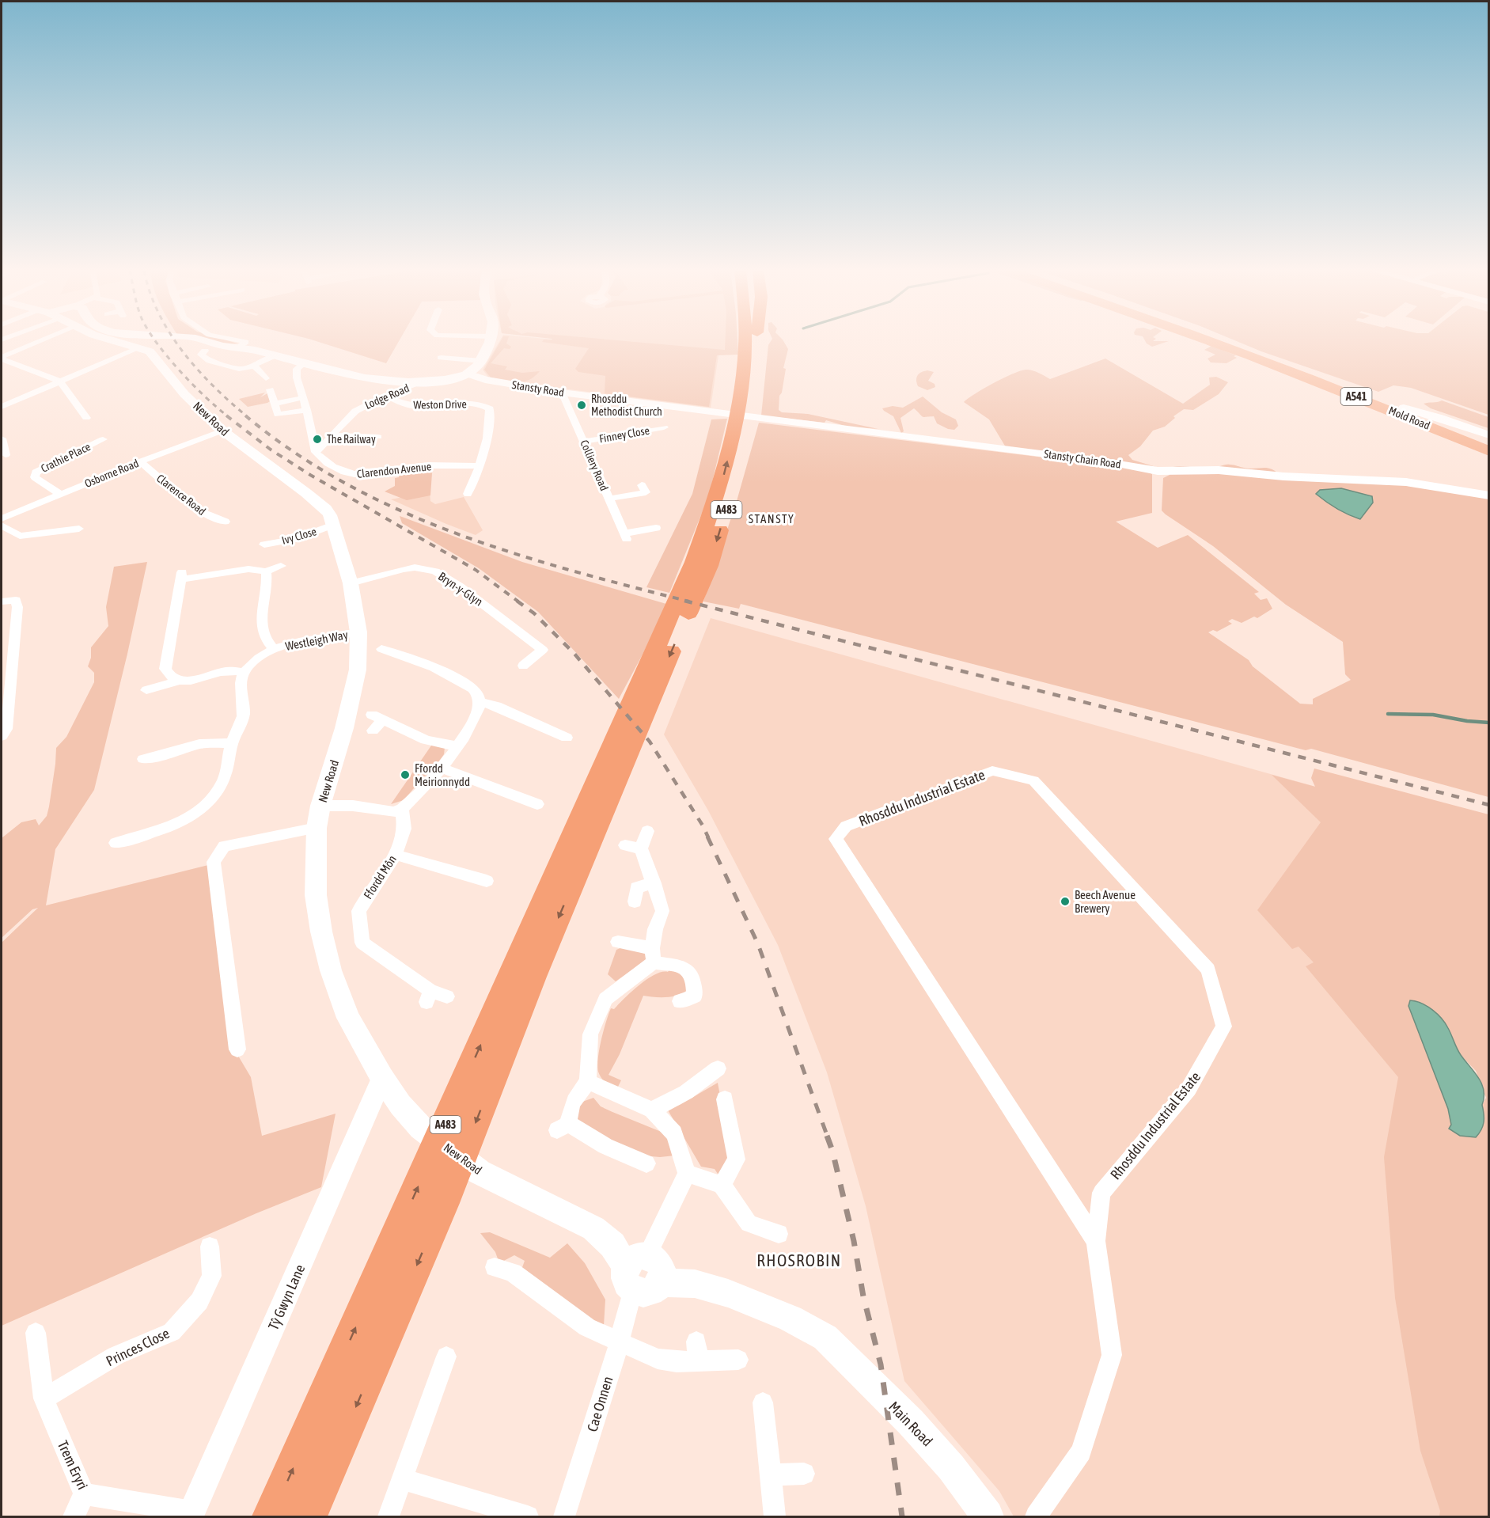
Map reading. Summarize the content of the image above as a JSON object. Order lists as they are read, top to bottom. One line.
{"streets":{"highway":["A483"],"main road":["A541","Mold Road","New Road","Main Road"],"street":["Stansty Road","Lodge Road","Weston Drive","Finney Close","Crathie Place","Stansty Chain Road","Colliery Road","Clarendon Avenue","Osborne Road","Clarence Road","Ivy Close","Bryn-y-Glyn","Westleigh Way","Rhosddu Industrial Estate","Ffordd Môn","Tŷ Gwyn Lane","Princes Close","Cae Onnen","Trem Eryri"]},"crossings":[["Stansty Road","Stansty Chain Road"],["Stansty Road","Colliery Road"],["Lodge Road","Weston Drive"],["Lodge Road","Clarendon Avenue"],["Weston Drive","Clarendon Avenue"],["New Road","Osborne Road"],["New Road","Ivy Close"],["New Road","Bryn-y-Glyn"],["New Road","Westleigh Way"],["New Road","Tŷ Gwyn Lane"],["New Road","Cae Onnen"],["New Road","Main Road"],["Finney Close","Colliery Road"],["Crathie Place","Osborne Road"],["Osborne Road","Clarence Road"],["Tŷ Gwyn Lane","Trem Eryri"],["Princes Close","Trem Eryri"]],"districts":["STANSTY","RHOSROBIN"],"places":["Rhosddu Methodist Church","The Railway","Ffordd Meirionnydd","Beech Avenue Brewery"]}
